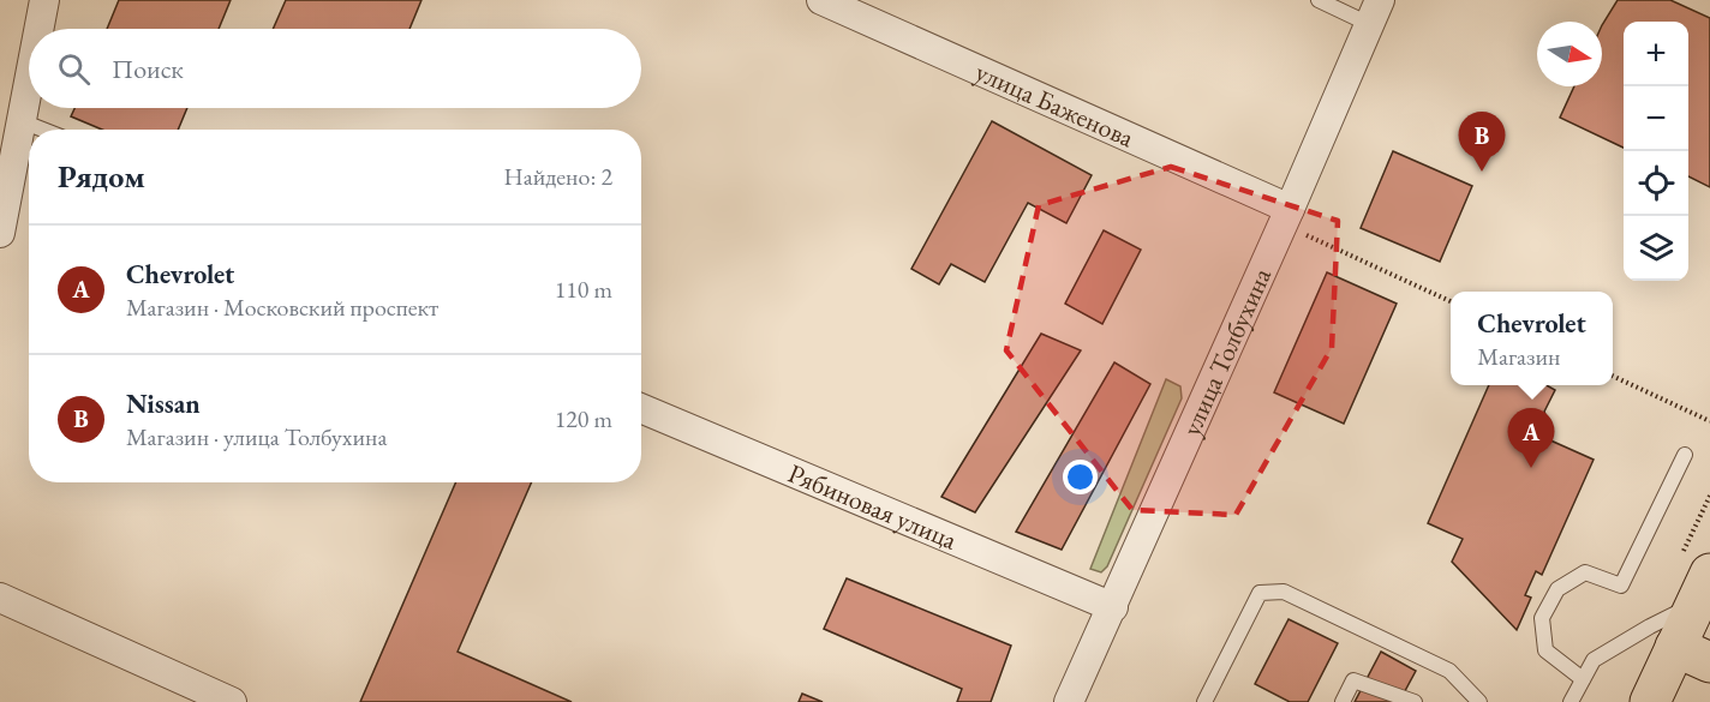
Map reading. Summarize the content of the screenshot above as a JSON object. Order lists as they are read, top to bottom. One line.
{"streets":{"street":["улица Баженова","улица Толбухина","Рябиновая улица"]},"crossings":[["улица Баженова","улица Толбухина"],["улица Толбухина","Рябиновая улица"]],"north":"right","page":{"map_buttons":["+","−"],"search":"Поиск","pins":["B","A"],"heading":["Рядом","Найдено: 2"],"list":[{"mark":"A","name":"Chevrolet","note":"Магазин · Московский проспект","value":"110 m"},{"mark":"B","name":"Nissan","note":"Магазин · улица Толбухина","value":"120 m"}],"popup":["Chevrolet","Магазин"]}}
